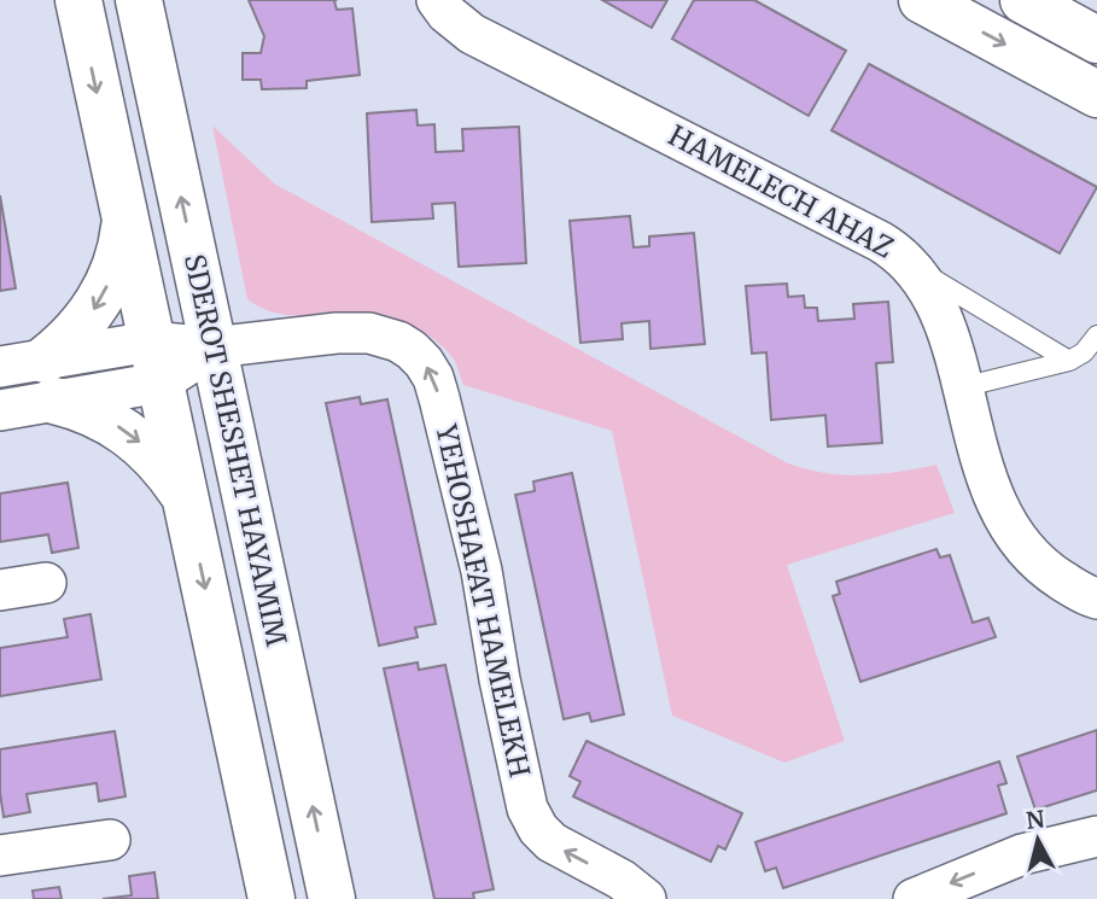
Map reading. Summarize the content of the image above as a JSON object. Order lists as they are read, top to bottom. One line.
{"streets":{"main road":["SDEROT SHESHET HAYAMIM"],"street":["HAMELECH AHAZ","YEHOSHAFAT HAMELEKH"]},"crossings":[["SDEROT SHESHET HAYAMIM","YEHOSHAFAT HAMELEKH"]],"one_way":["YEHOSHAFAT HAMELEKH"],"north":"top"}
